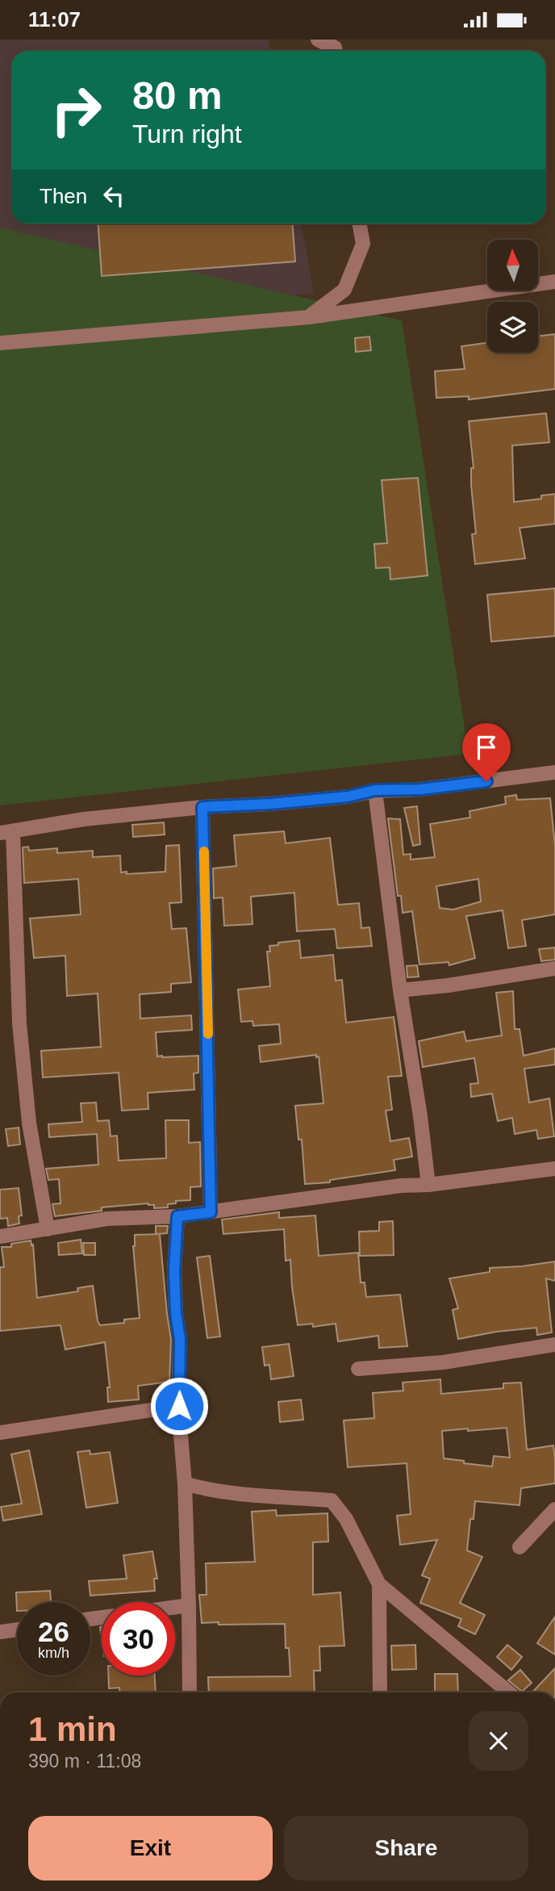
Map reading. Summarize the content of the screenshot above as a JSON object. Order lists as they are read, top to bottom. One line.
{"north":"top","page":{"status":"11:07","turn":["80 m","Turn right"],"then":"Then","speed":"26 km/h","limit":"30","heading":["1 min","390 m · 11:08"],"buttons":["Exit","Share"]}}
